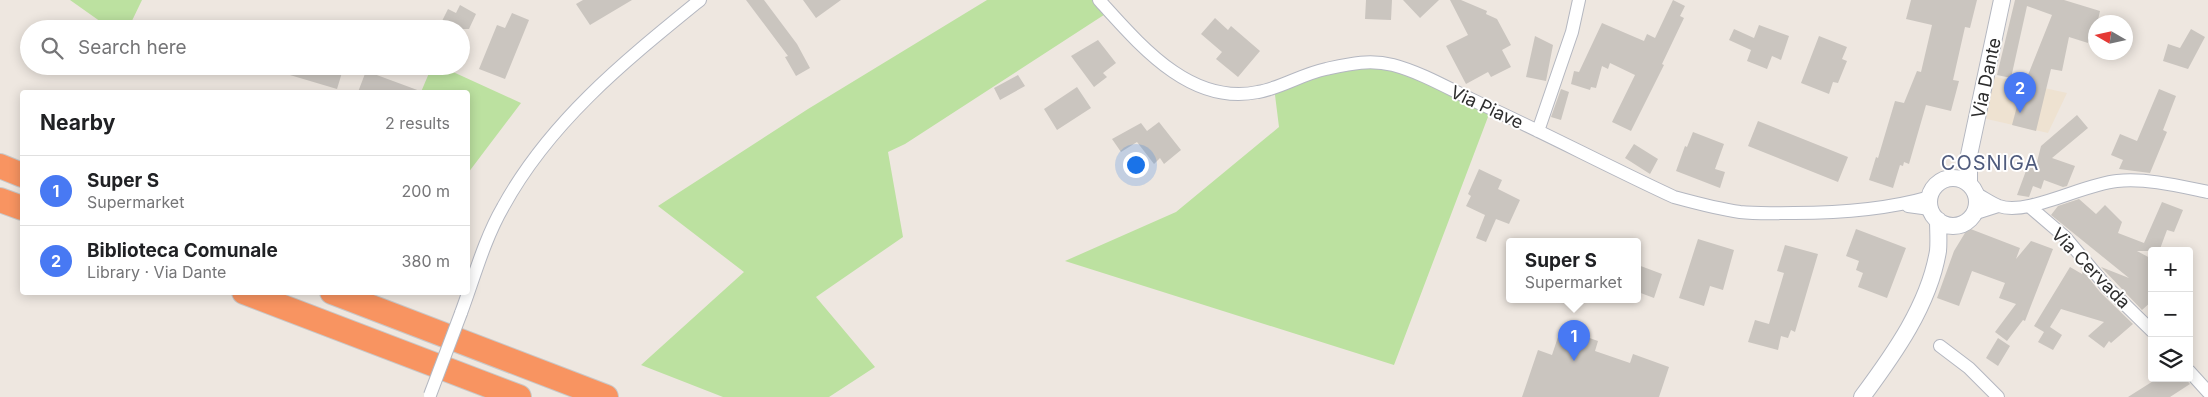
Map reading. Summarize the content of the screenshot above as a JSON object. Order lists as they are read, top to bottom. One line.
{"streets":{"street":["Via Dante","Via Piave","Via Cervada"]},"crossings":[["Via Dante","Via Piave"]],"districts":["COSNIGA"],"north":"left","page":{"search":"Search here","pins":["2","1"],"heading":["Nearby","2 results"],"list":[{"mark":"1","name":"Super S","note":"Supermarket","value":"200 m"},{"mark":"2","name":"Biblioteca Comunale","note":"Library · Via Dante","value":"380 m"}],"popup":["Super S","Supermarket"],"map_buttons":["+","−"]}}
